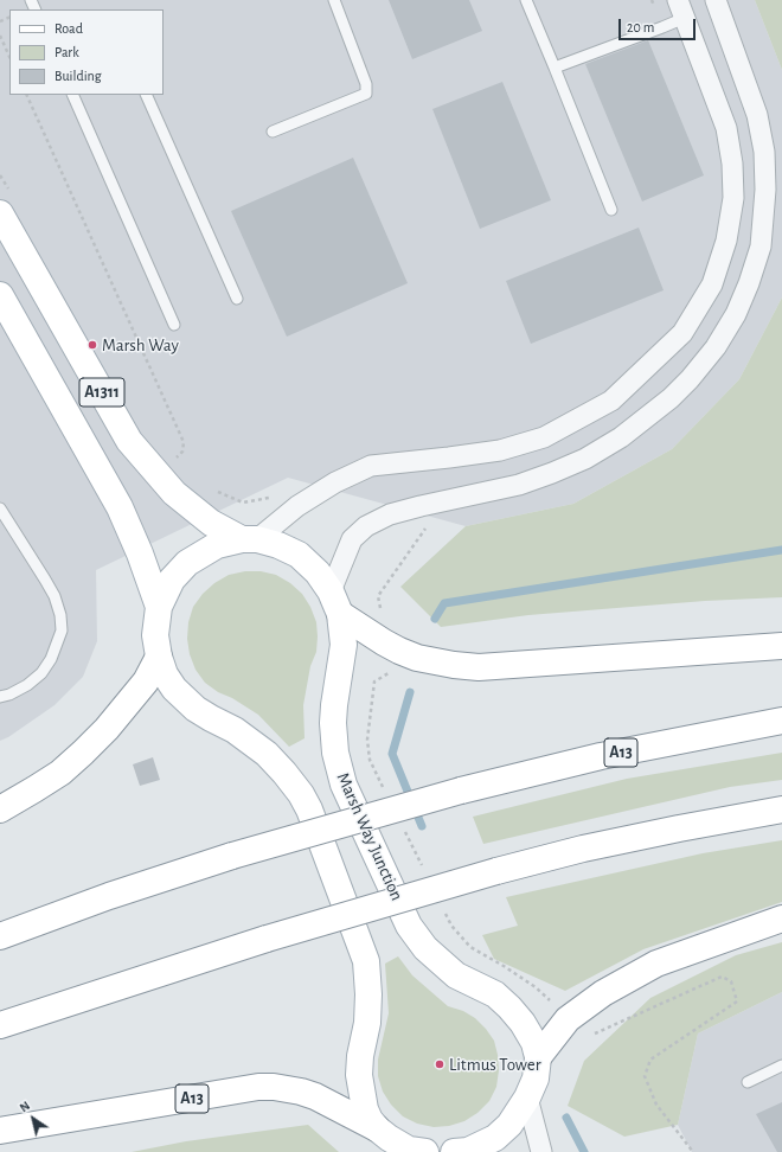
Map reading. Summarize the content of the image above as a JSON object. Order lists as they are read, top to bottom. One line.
{"streets":{"main road":["A1311","A13","Marsh Way Junction"]},"crossings":[["A1311","Marsh Way Junction"]],"places":["Marsh Way","Litmus Tower"],"legend":["Road","Park","Building"],"scale_bar":"20 m","north":"top left"}
